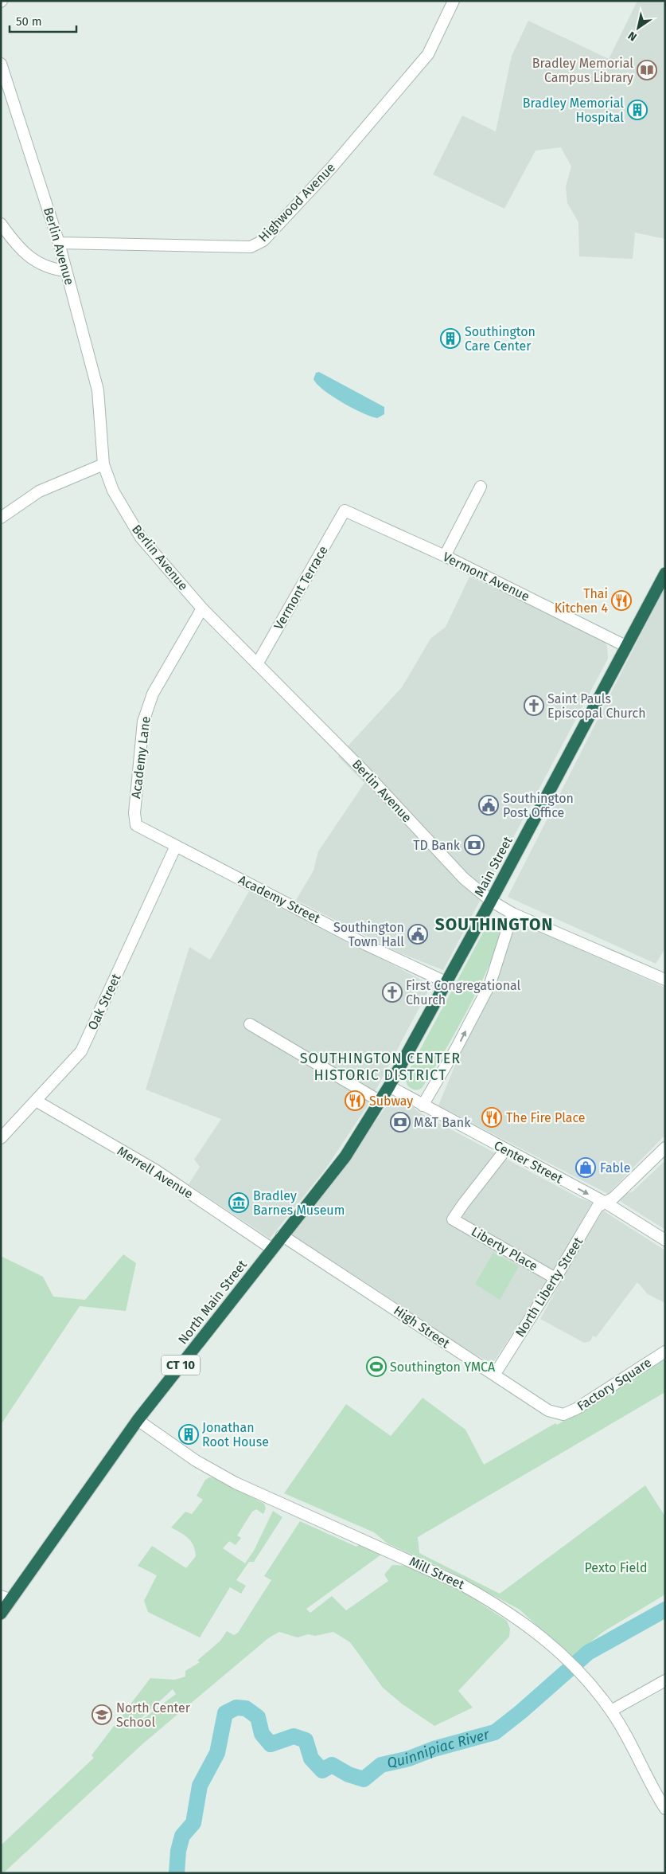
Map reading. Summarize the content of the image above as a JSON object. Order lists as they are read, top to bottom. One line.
{"streets":{"highway":["Main Street","North Main Street","CT 10"],"street":["Highwood Avenue","Berlin Avenue","Vermont Avenue","Vermont Terrace","Academy Lane","Academy Street","Oak Street","Center Street","Merrell Avenue","Liberty Place","North Liberty Street","High Street","Factory Square","Mill Street"]},"crossings":[["Highwood Avenue","Berlin Avenue"],["Berlin Avenue","Vermont Terrace"],["Berlin Avenue","Academy Lane"],["Berlin Avenue","Main Street"],["Vermont Avenue","Vermont Terrace"],["Vermont Avenue","Main Street"],["Academy Lane","Academy Street"],["Main Street","Academy Street"],["Main Street","Center Street"],["Main Street","North Main Street"],["Academy Street","Oak Street"],["Oak Street","Merrell Avenue"],["Center Street","Liberty Place"],["Center Street","North Liberty Street"],["Center Street","North Main Street"],["Merrell Avenue","North Main Street"],["Liberty Place","North Liberty Street"],["North Liberty Street","High Street"],["North Main Street","High Street"],["North Main Street","Mill Street"],["High Street","Factory Square"]],"one_way":["Center Street"],"districts":["SOUTHINGTON","SOUTHINGTON CENTER HISTORIC DISTRICT"],"water":["Quinnipiac River"],"parks":["Pexto Field"],"places":{"library":["Bradley Memorial Campus Library"],"building":["Bradley Memorial Hospital","Southington Care Center","Jonathan Root House"],"restaurant":["Thai Kitchen 4","Subway","The Fire Place"],"church":["Saint Pauls Episcopal Church","First Congregational Church"],"public building":["Southington Post Office","Southington Town Hall"],"bank":["TD Bank","M&T Bank"],"shop":["Fable"],"museum":["Bradley Barnes Museum"],"sports":["Southington YMCA"],"school or university":["North Center School"]},"scale_bar":"50 m","north":"bottom left"}
